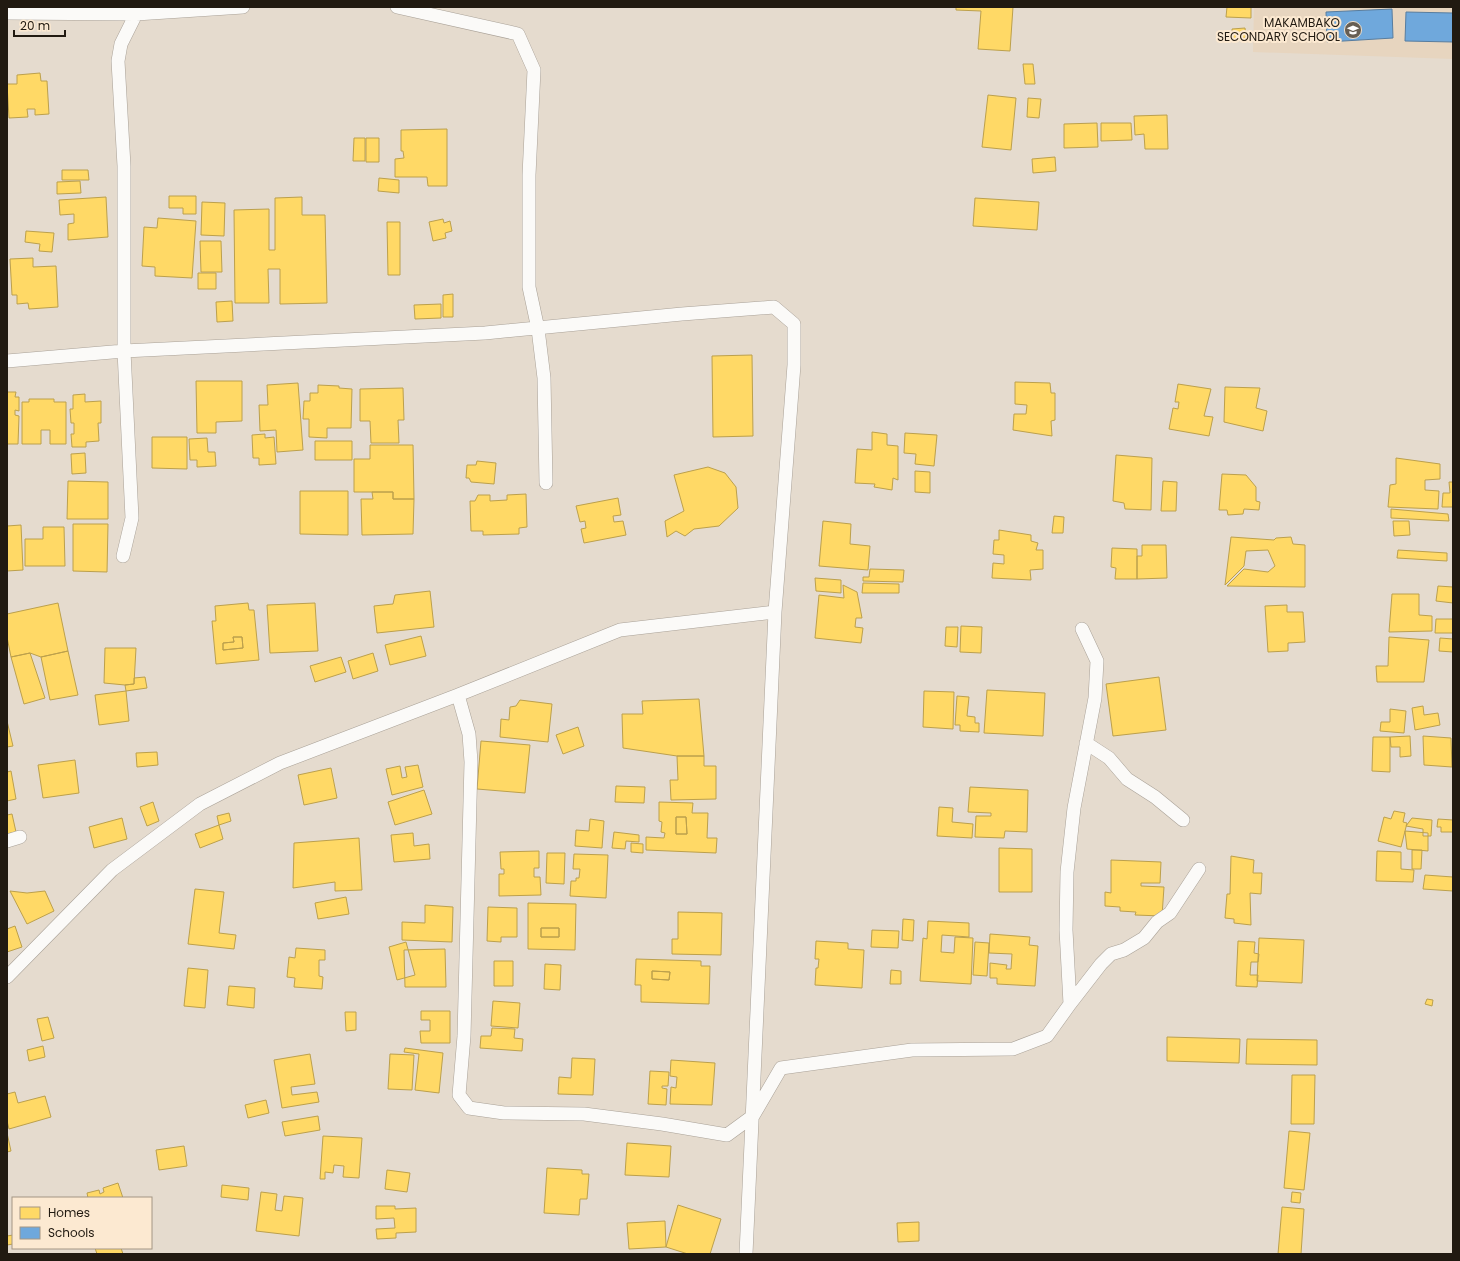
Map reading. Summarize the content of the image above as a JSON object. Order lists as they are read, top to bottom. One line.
{"places":{"school or university":["MAKAMBAKO SECONDARY SCHOOL"]},"legend":["Homes","Schools"],"scale_bar":"20 m"}
